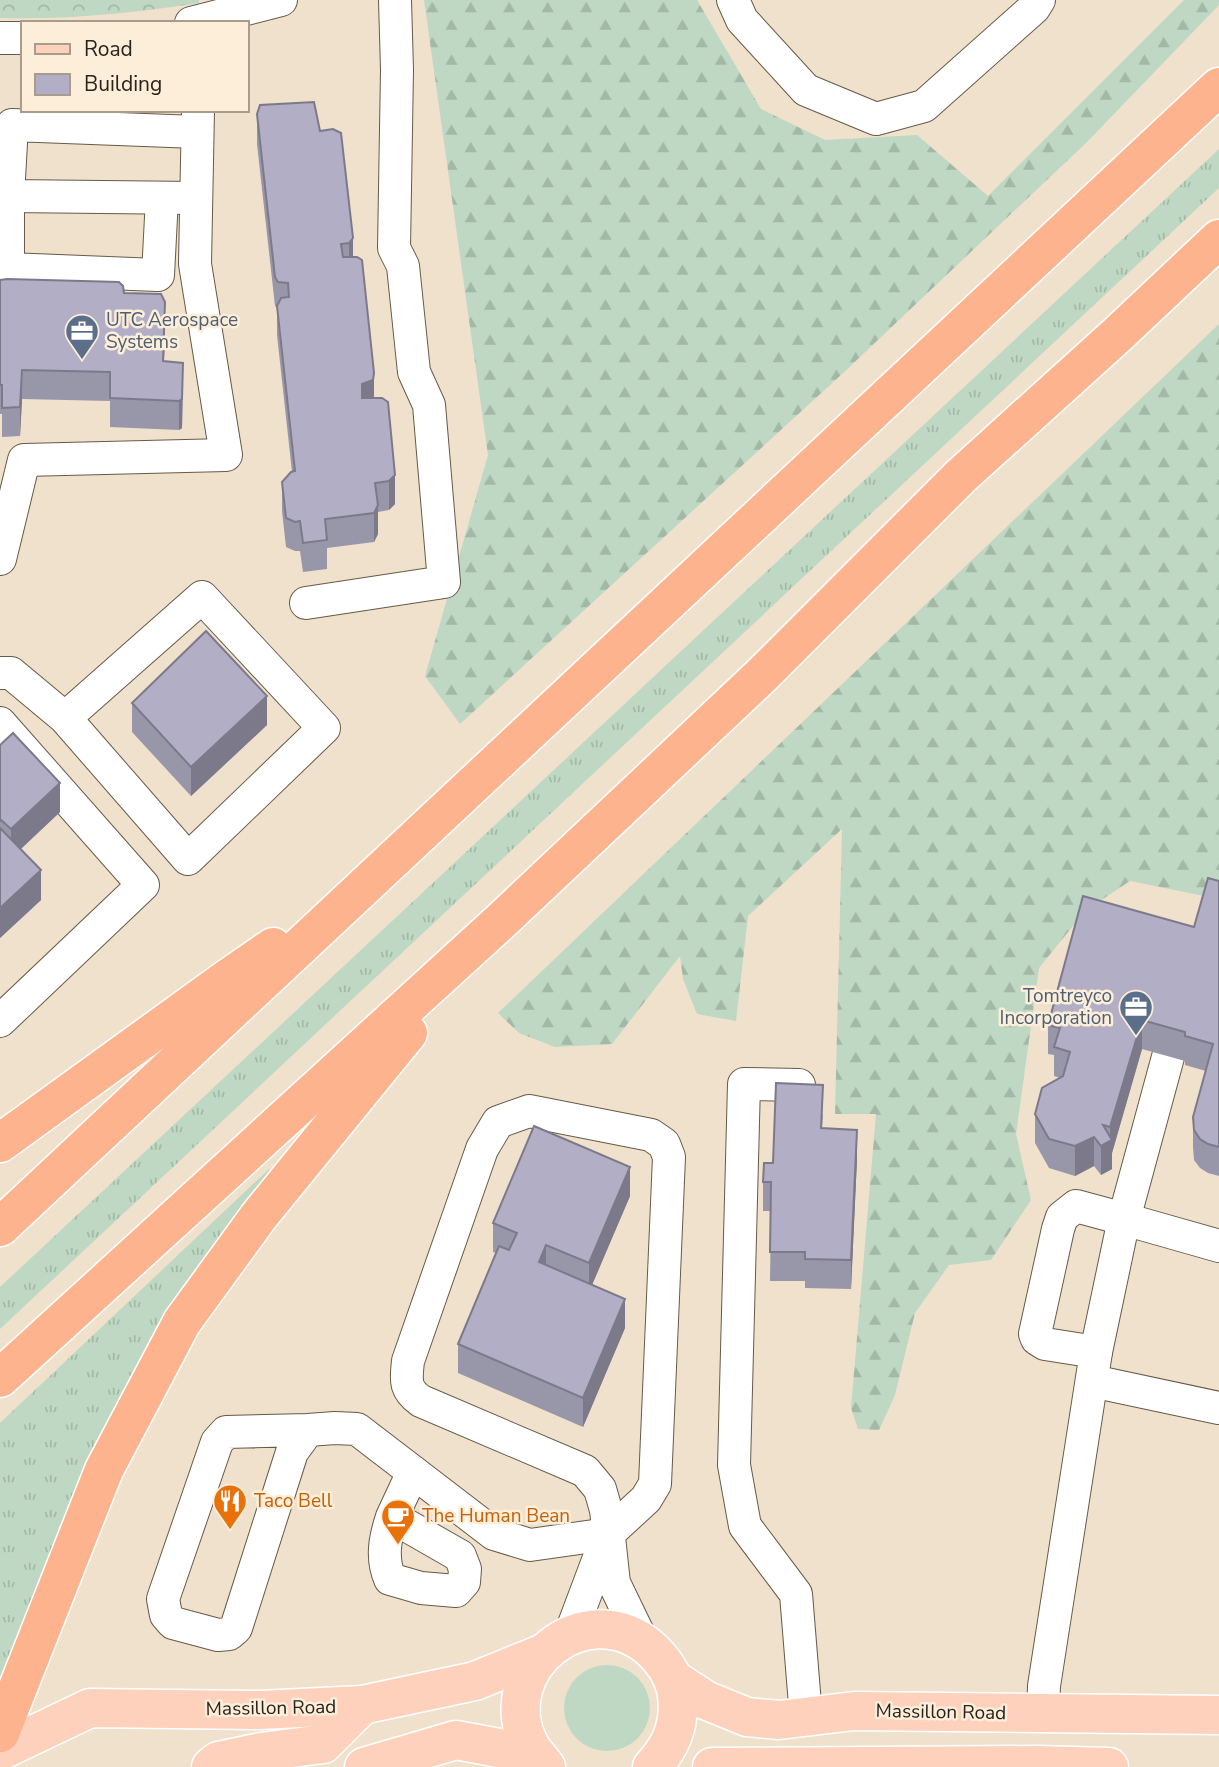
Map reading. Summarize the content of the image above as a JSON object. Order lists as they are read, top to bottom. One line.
{"streets":{"main road":["Massillon Road"]},"places":{"office":["UTC Aerospace Systems","Tomtreyco Incorporation"],"restaurant":["Taco Bell"],"cafe":["The Human Bean"]},"legend":["Road","Building"]}
